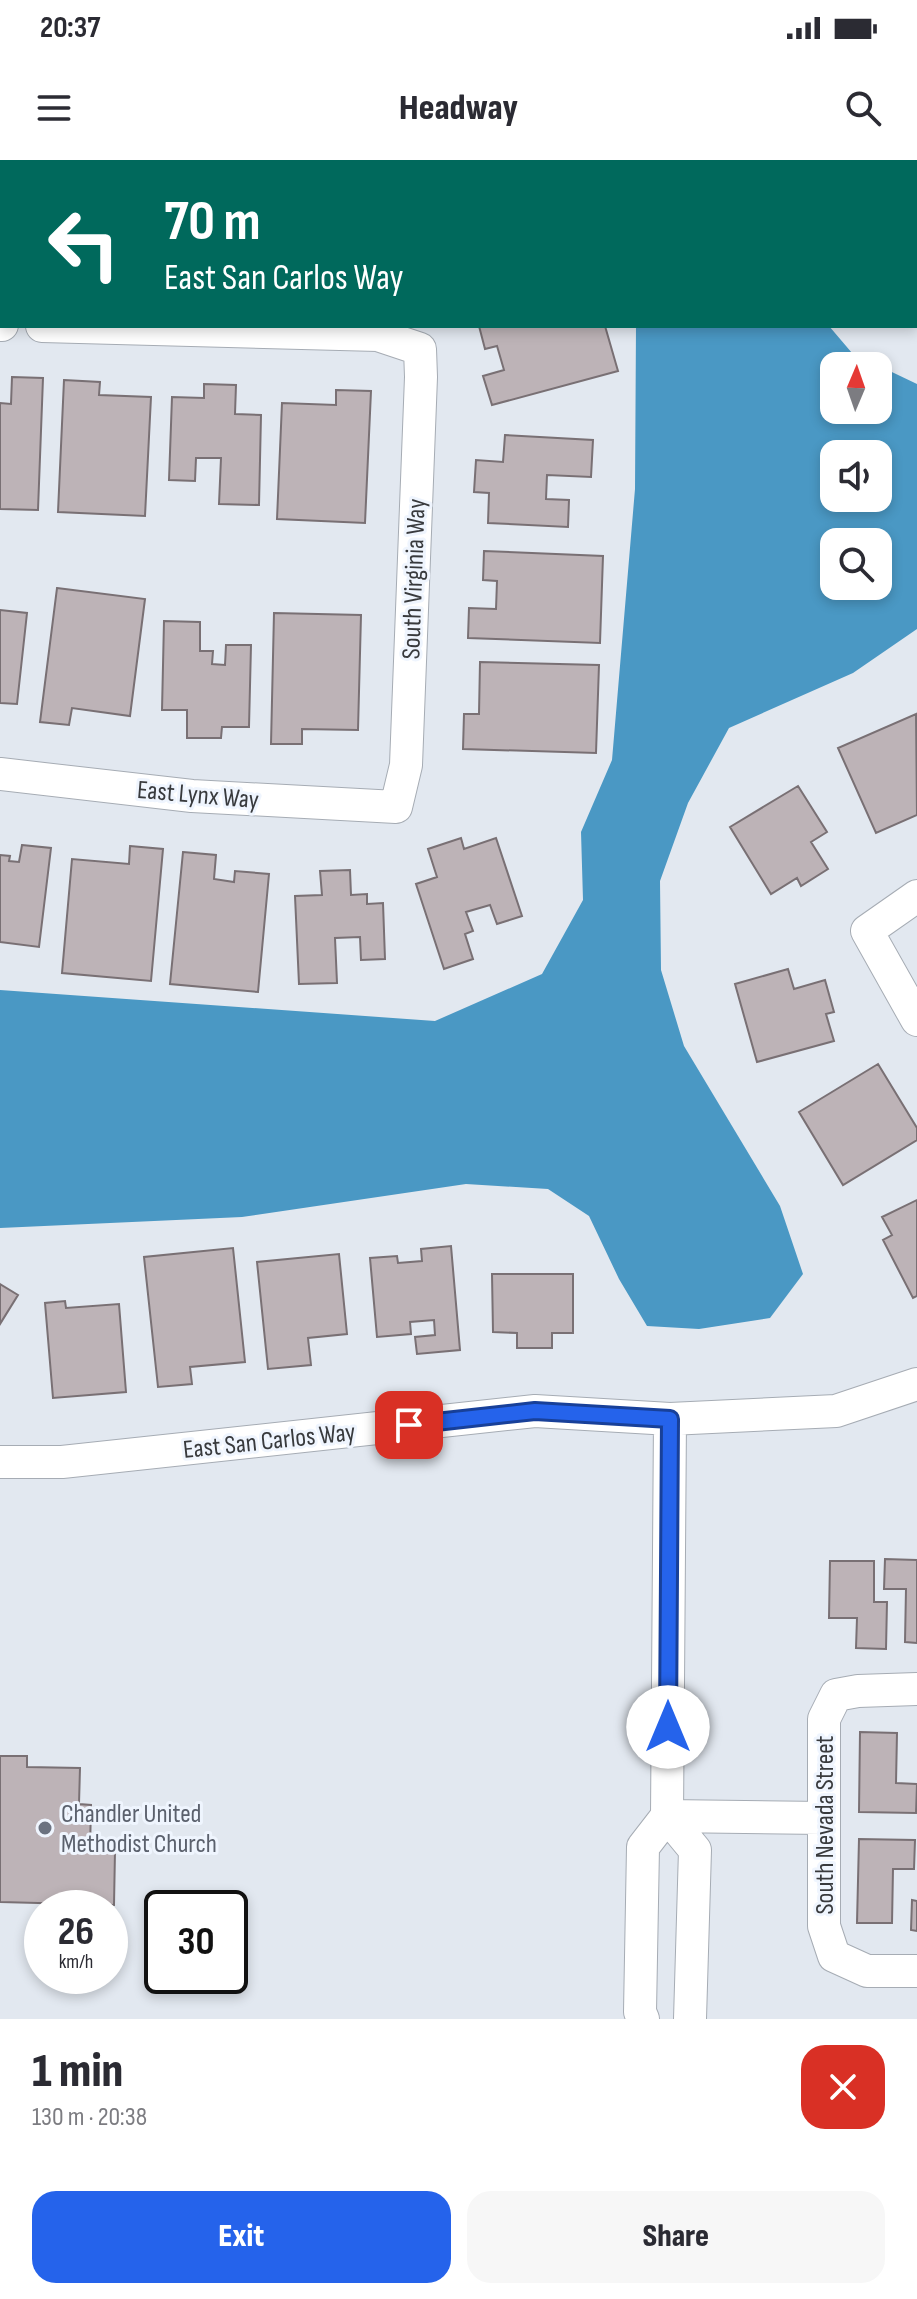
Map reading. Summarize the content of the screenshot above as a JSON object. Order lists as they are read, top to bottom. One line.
{"streets":{"street":["South Virginia Way","East Lynx Way","East San Carlos Way","South Nevada Street"]},"crossings":[["South Virginia Way","East Lynx Way"]],"places":["Chandler United Methodist Church"],"north":"top","page":{"status":"20:37","header":"Headway","turn":["70 m","East San Carlos Way"],"speed":"26 km/h","limit":"30","heading":["1 min","130 m · 20:38"],"buttons":["Exit","Share"]}}
